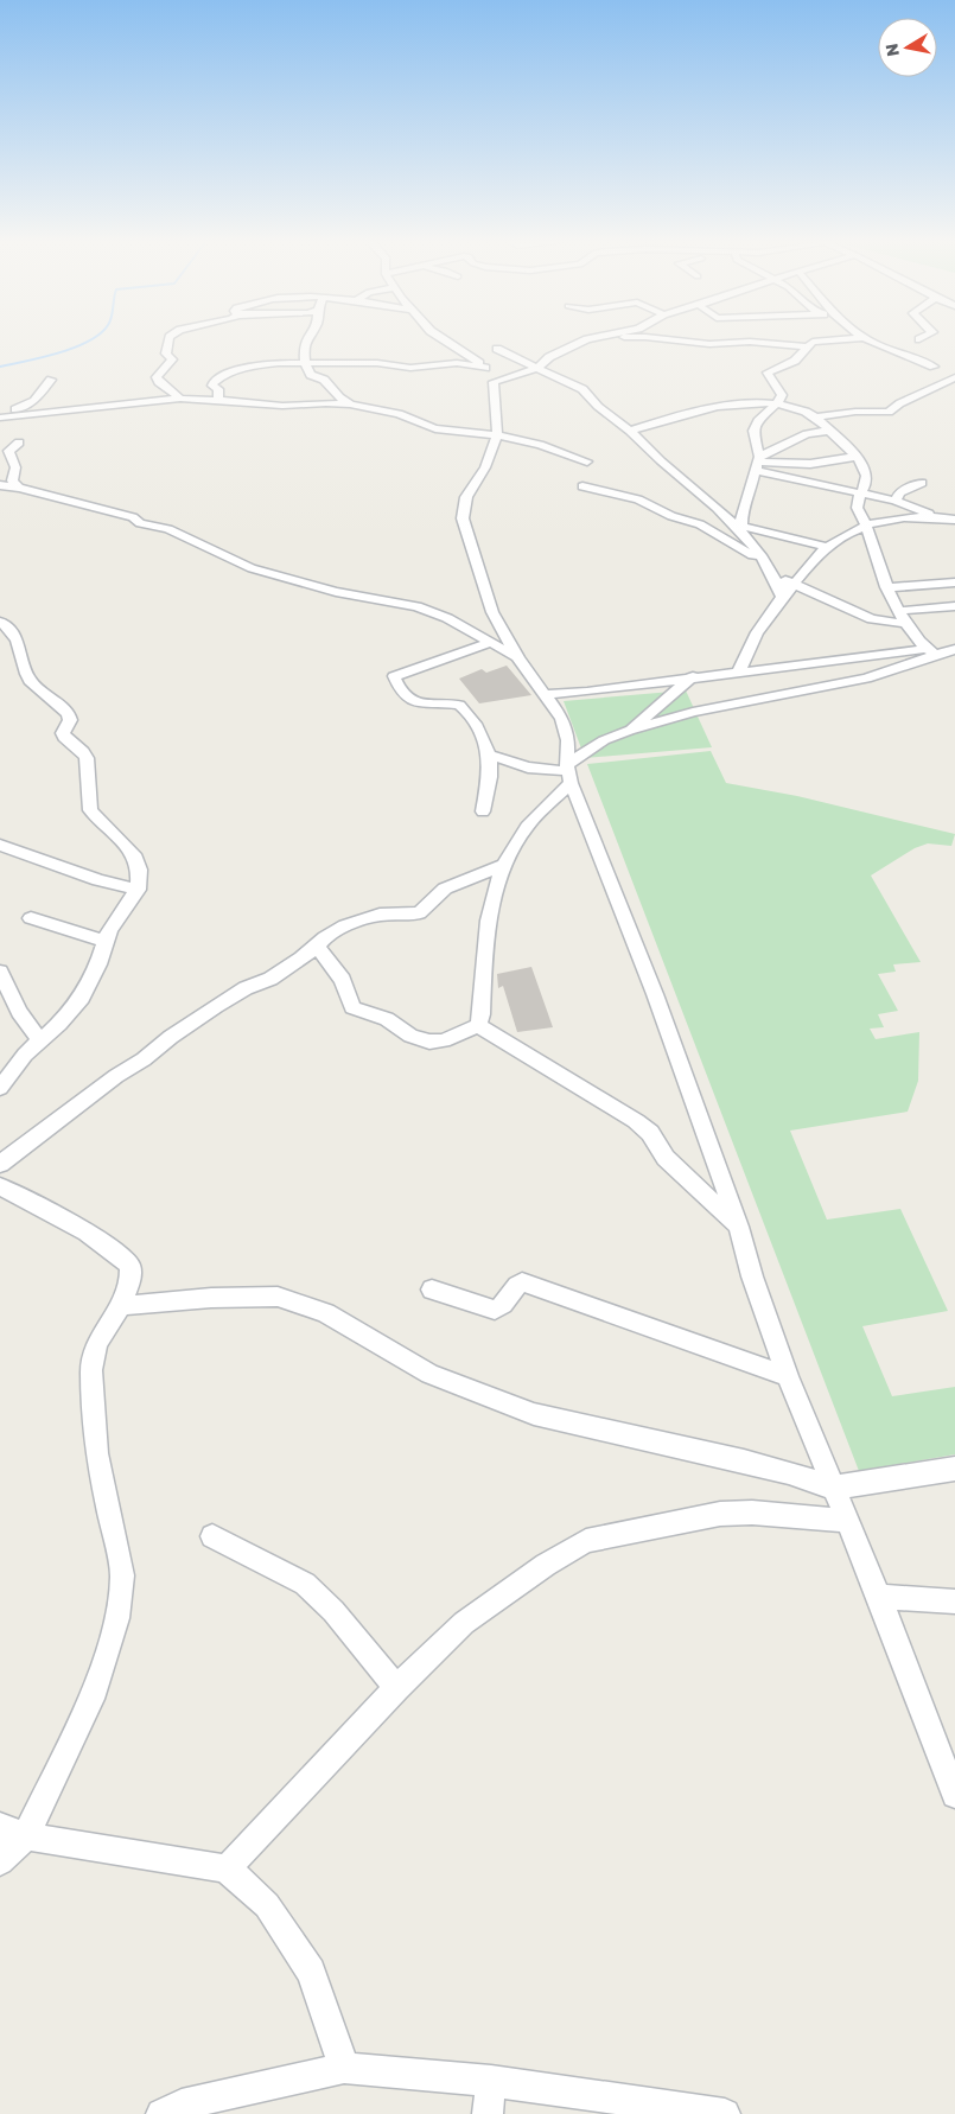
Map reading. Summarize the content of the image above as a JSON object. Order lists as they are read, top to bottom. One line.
{"north":"left"}
